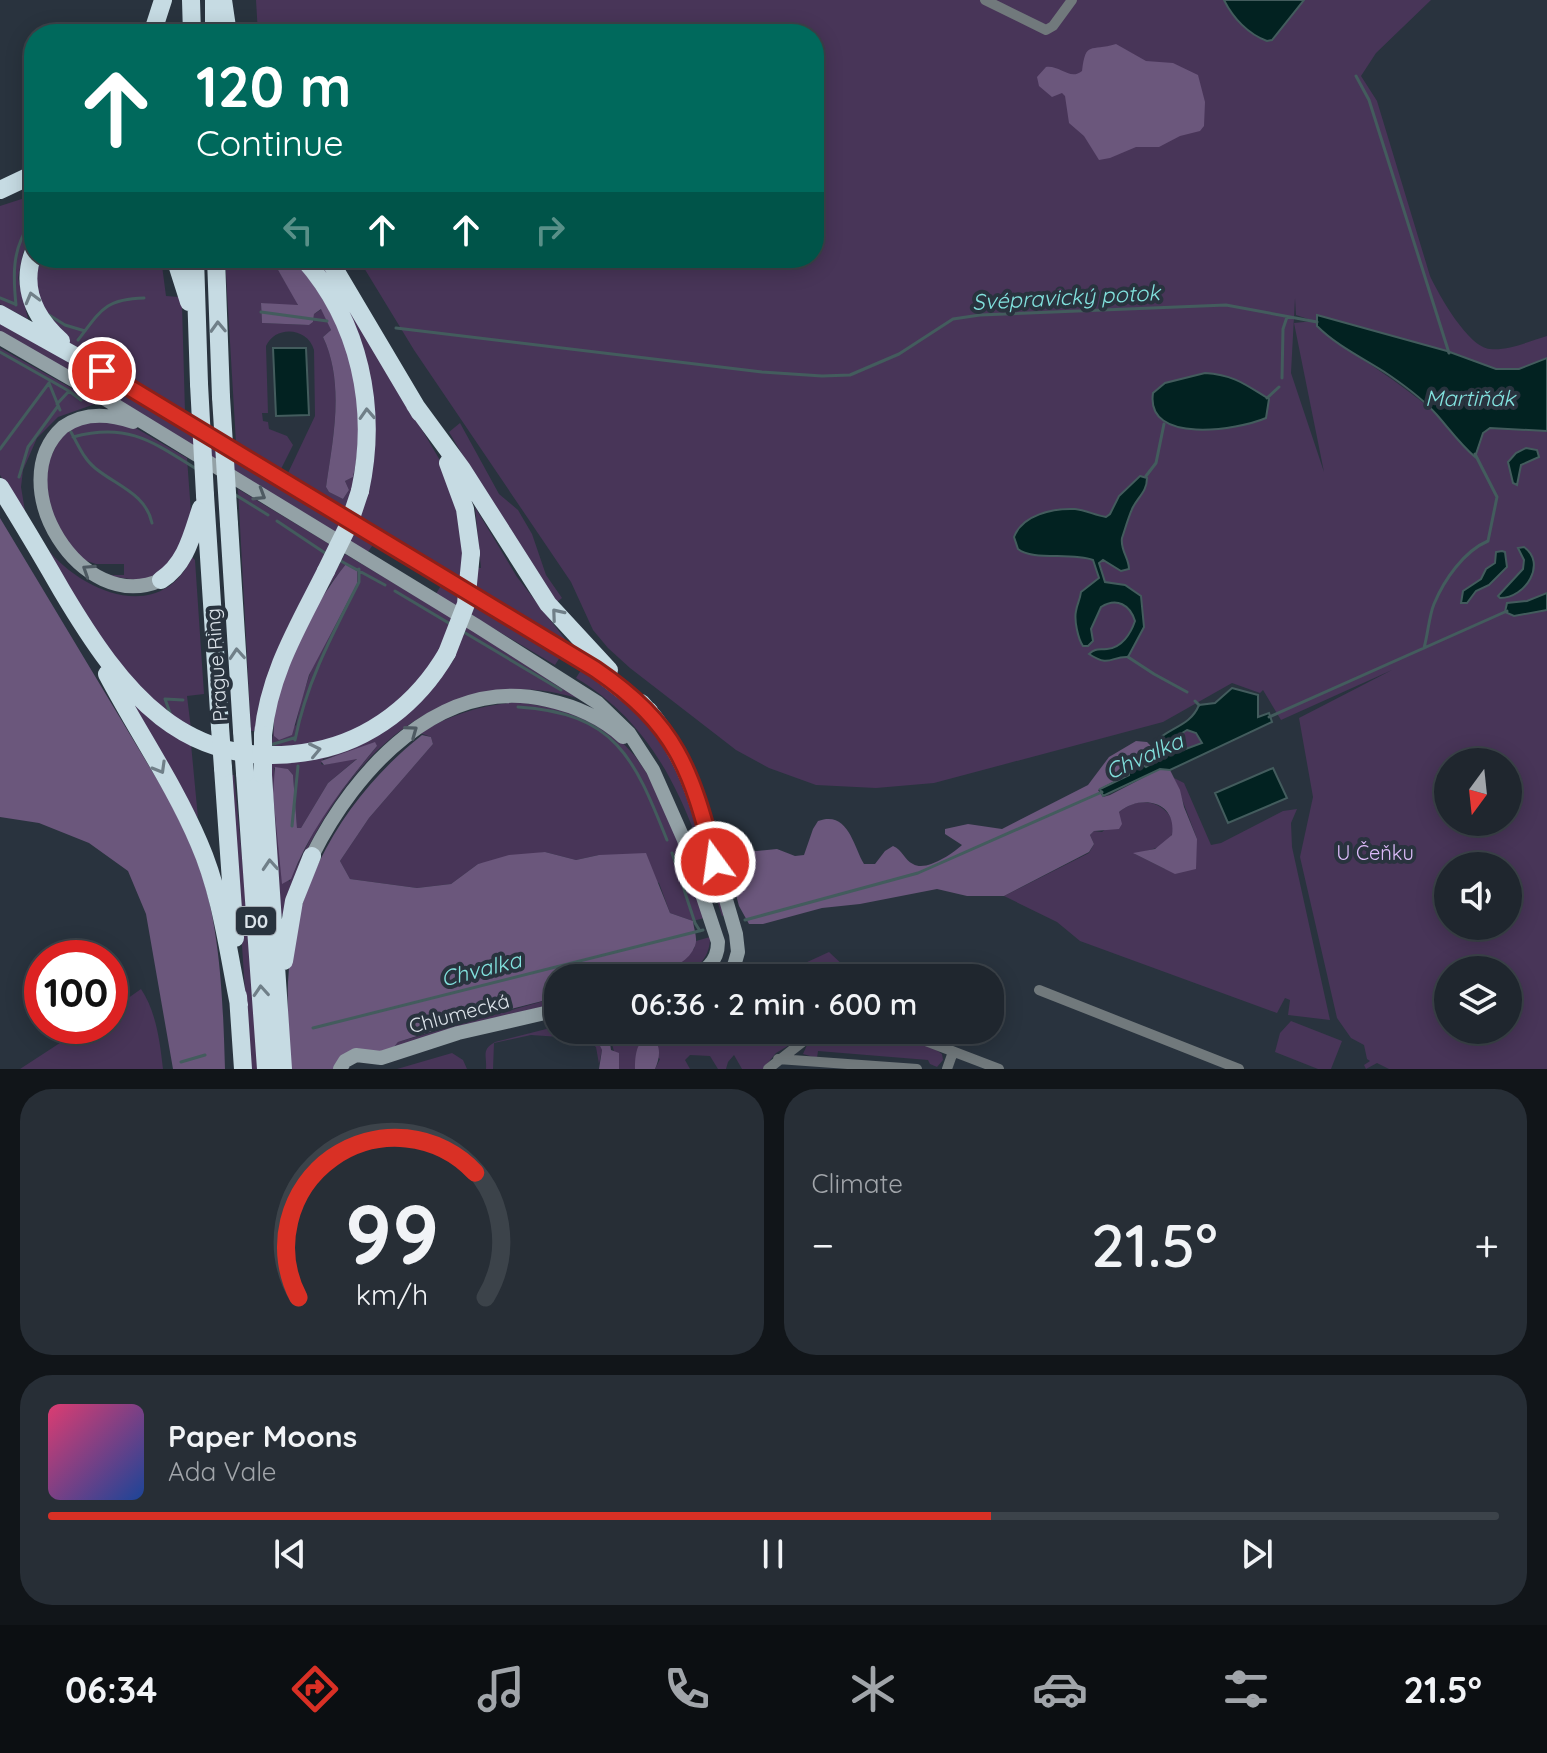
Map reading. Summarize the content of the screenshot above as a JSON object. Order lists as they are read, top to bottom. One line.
{"streets":{"highway":["Prague Ring","D0"],"main road":["Chlumecká"]},"water":["Svépravický potok","Martiňák","Chvalka"],"parks":["U Čeňku"],"north":"bottom","page":{"turn":["120 m","Continue"],"limit":"100","trip":"06:36 · 2 min · 600 m","tile":"Climate","heat":["−","21.5°","+"],"song":["Paper Moons","Ada Vale"],"tabs":["06:34","21.5°"],"gauge":["99","km/h"]}}
